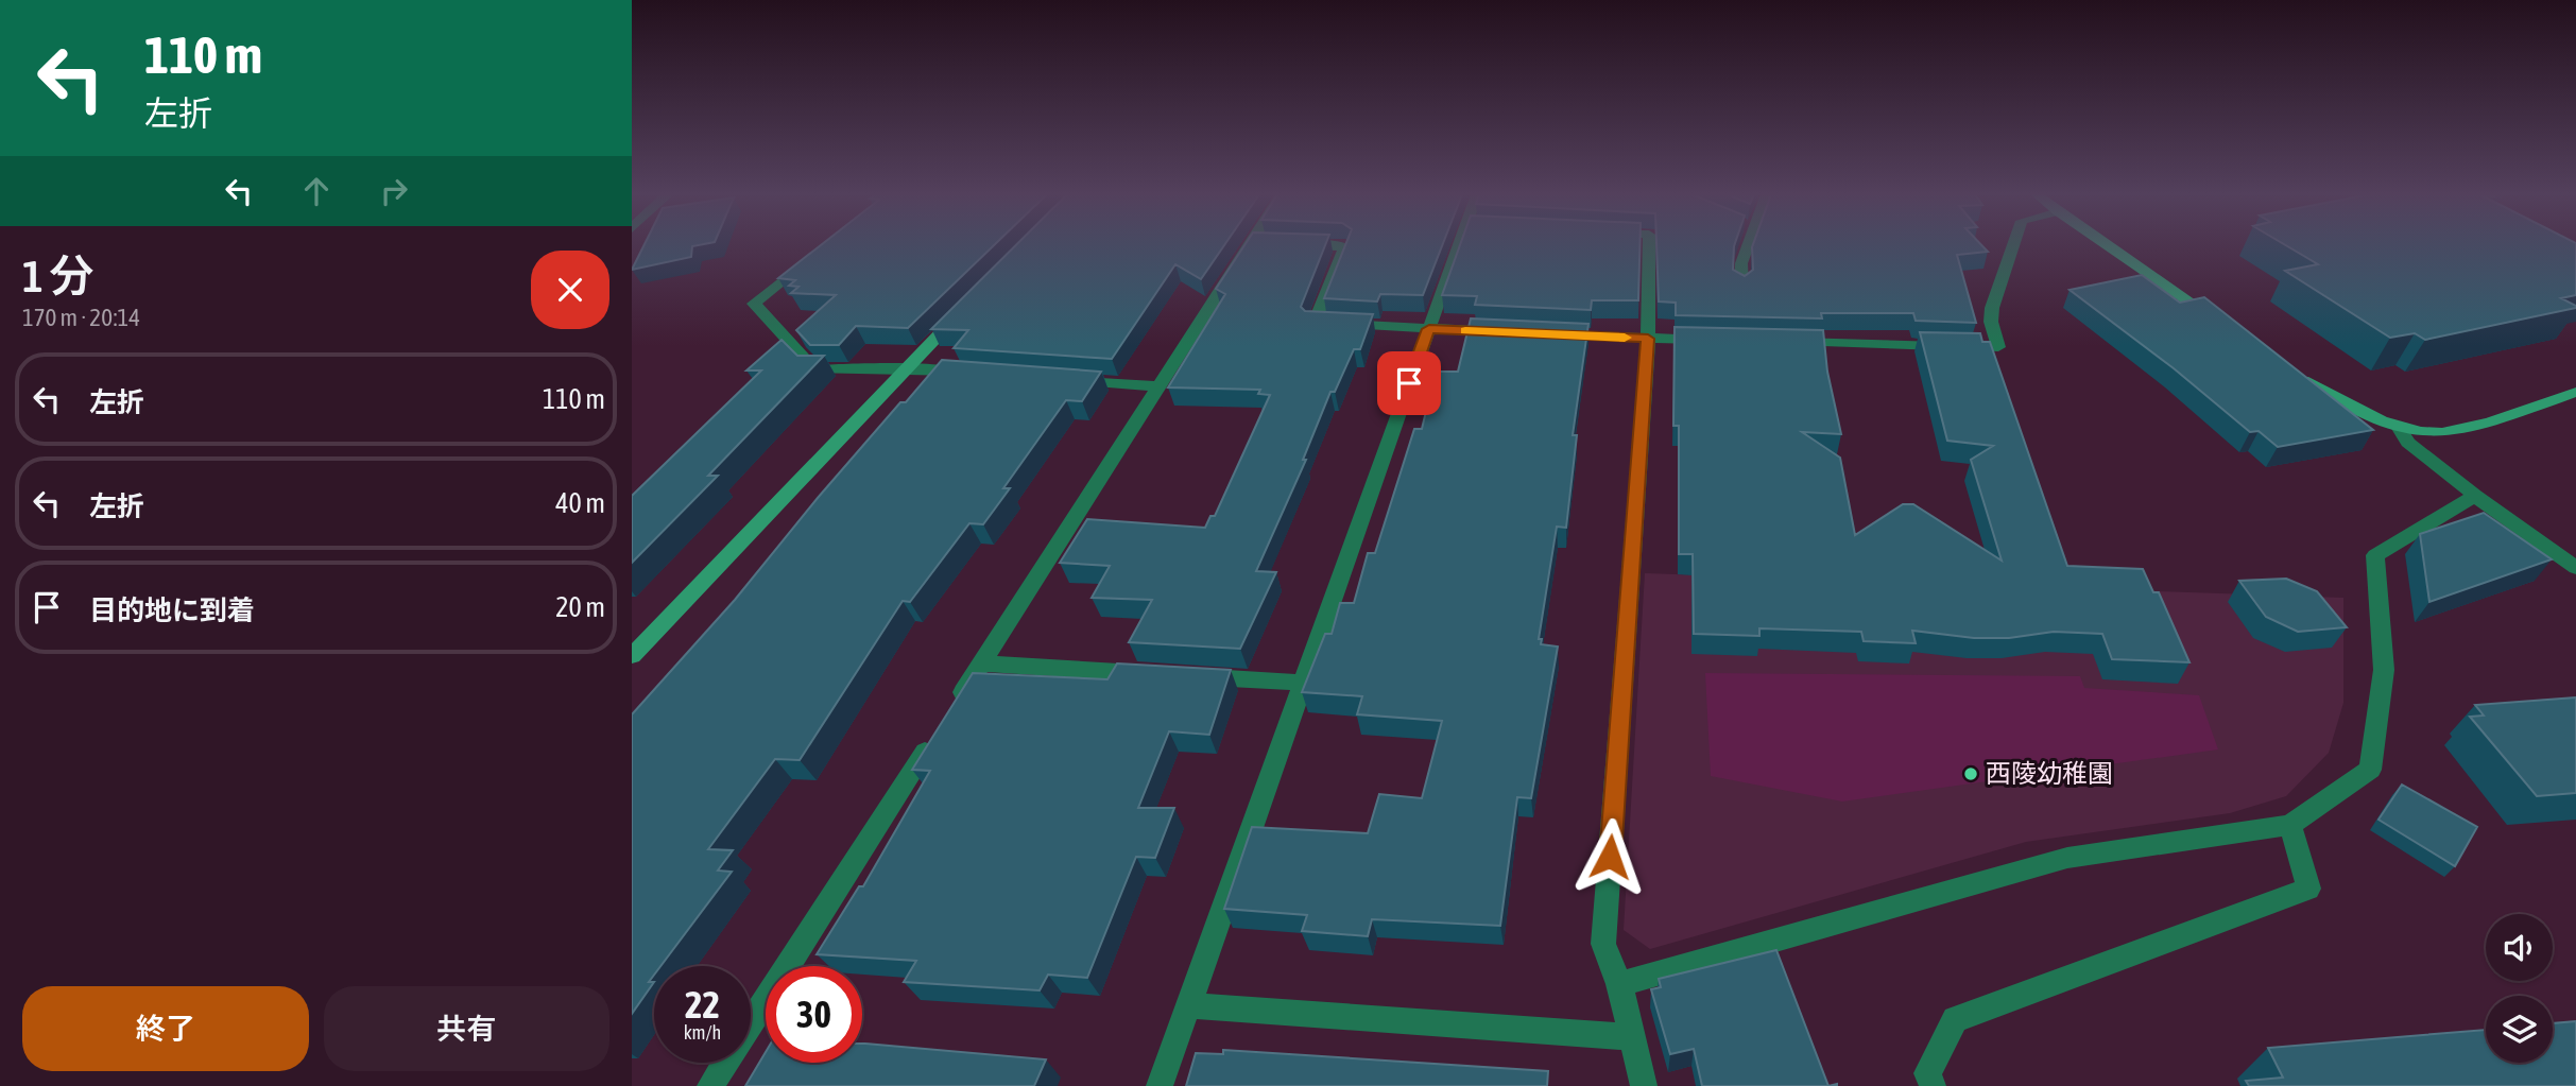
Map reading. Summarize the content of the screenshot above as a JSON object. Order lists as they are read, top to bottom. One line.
{"places":["西陵幼稚園"],"page":{"turn":["110 m","左折"],"heading":["1 分","170 m · 20:14"],"list":[{"name":"左折","value":"110 m"},{"name":"左折","value":"40 m"},{"name":"目的地に到着","value":"20 m"}],"speed":"22 km/h","limit":"30","buttons":["終了","共有"]}}
